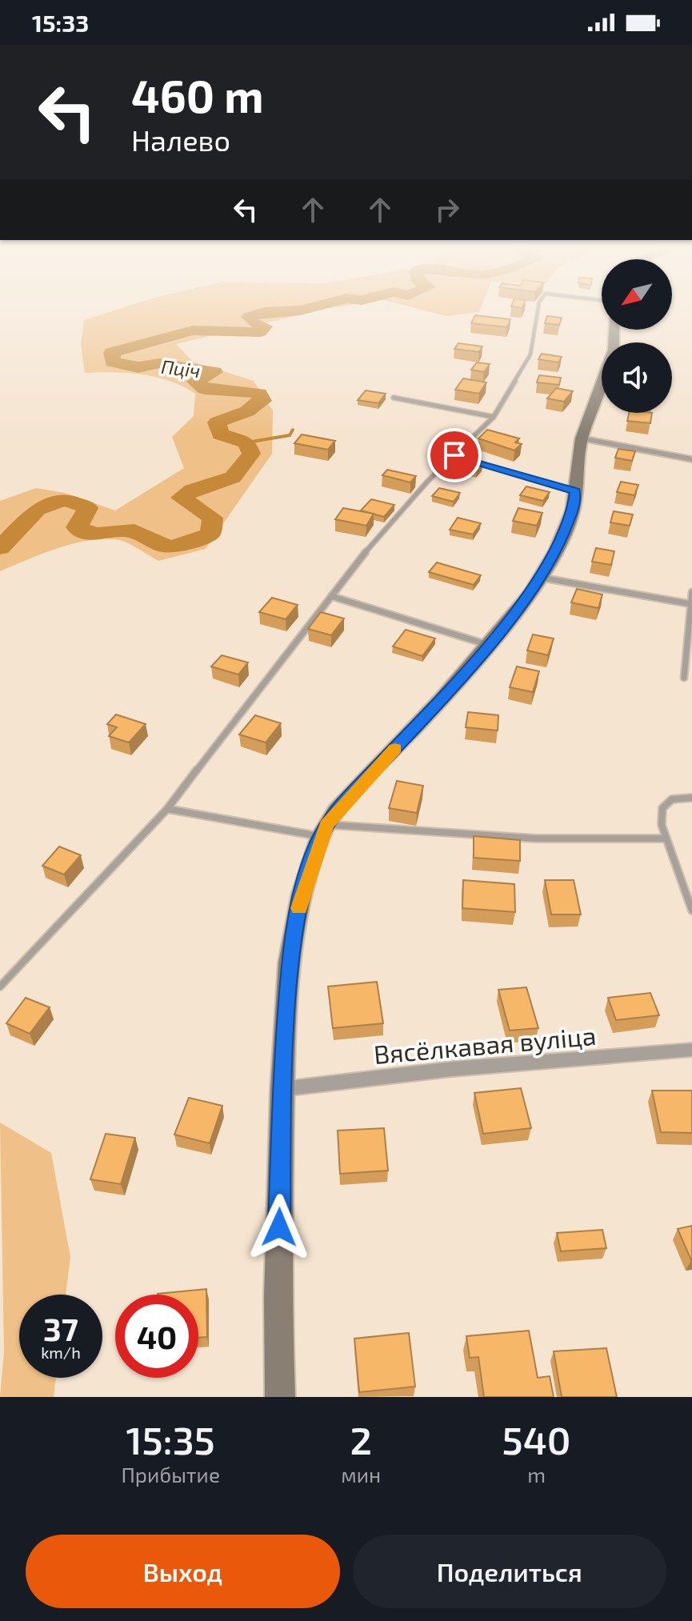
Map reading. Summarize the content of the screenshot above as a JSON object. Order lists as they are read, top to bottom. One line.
{"streets":{"street":["Вясёлкавая вуліца"]},"water":["Пціч"],"north":"bottom left","page":{"status":"15:33","turn":["460 m","Налево"],"speed":"37 km/h","limit":"40","eta":["15:35","Прибытие","2","мин","540","m"],"buttons":["Выход","Поделиться"]}}
